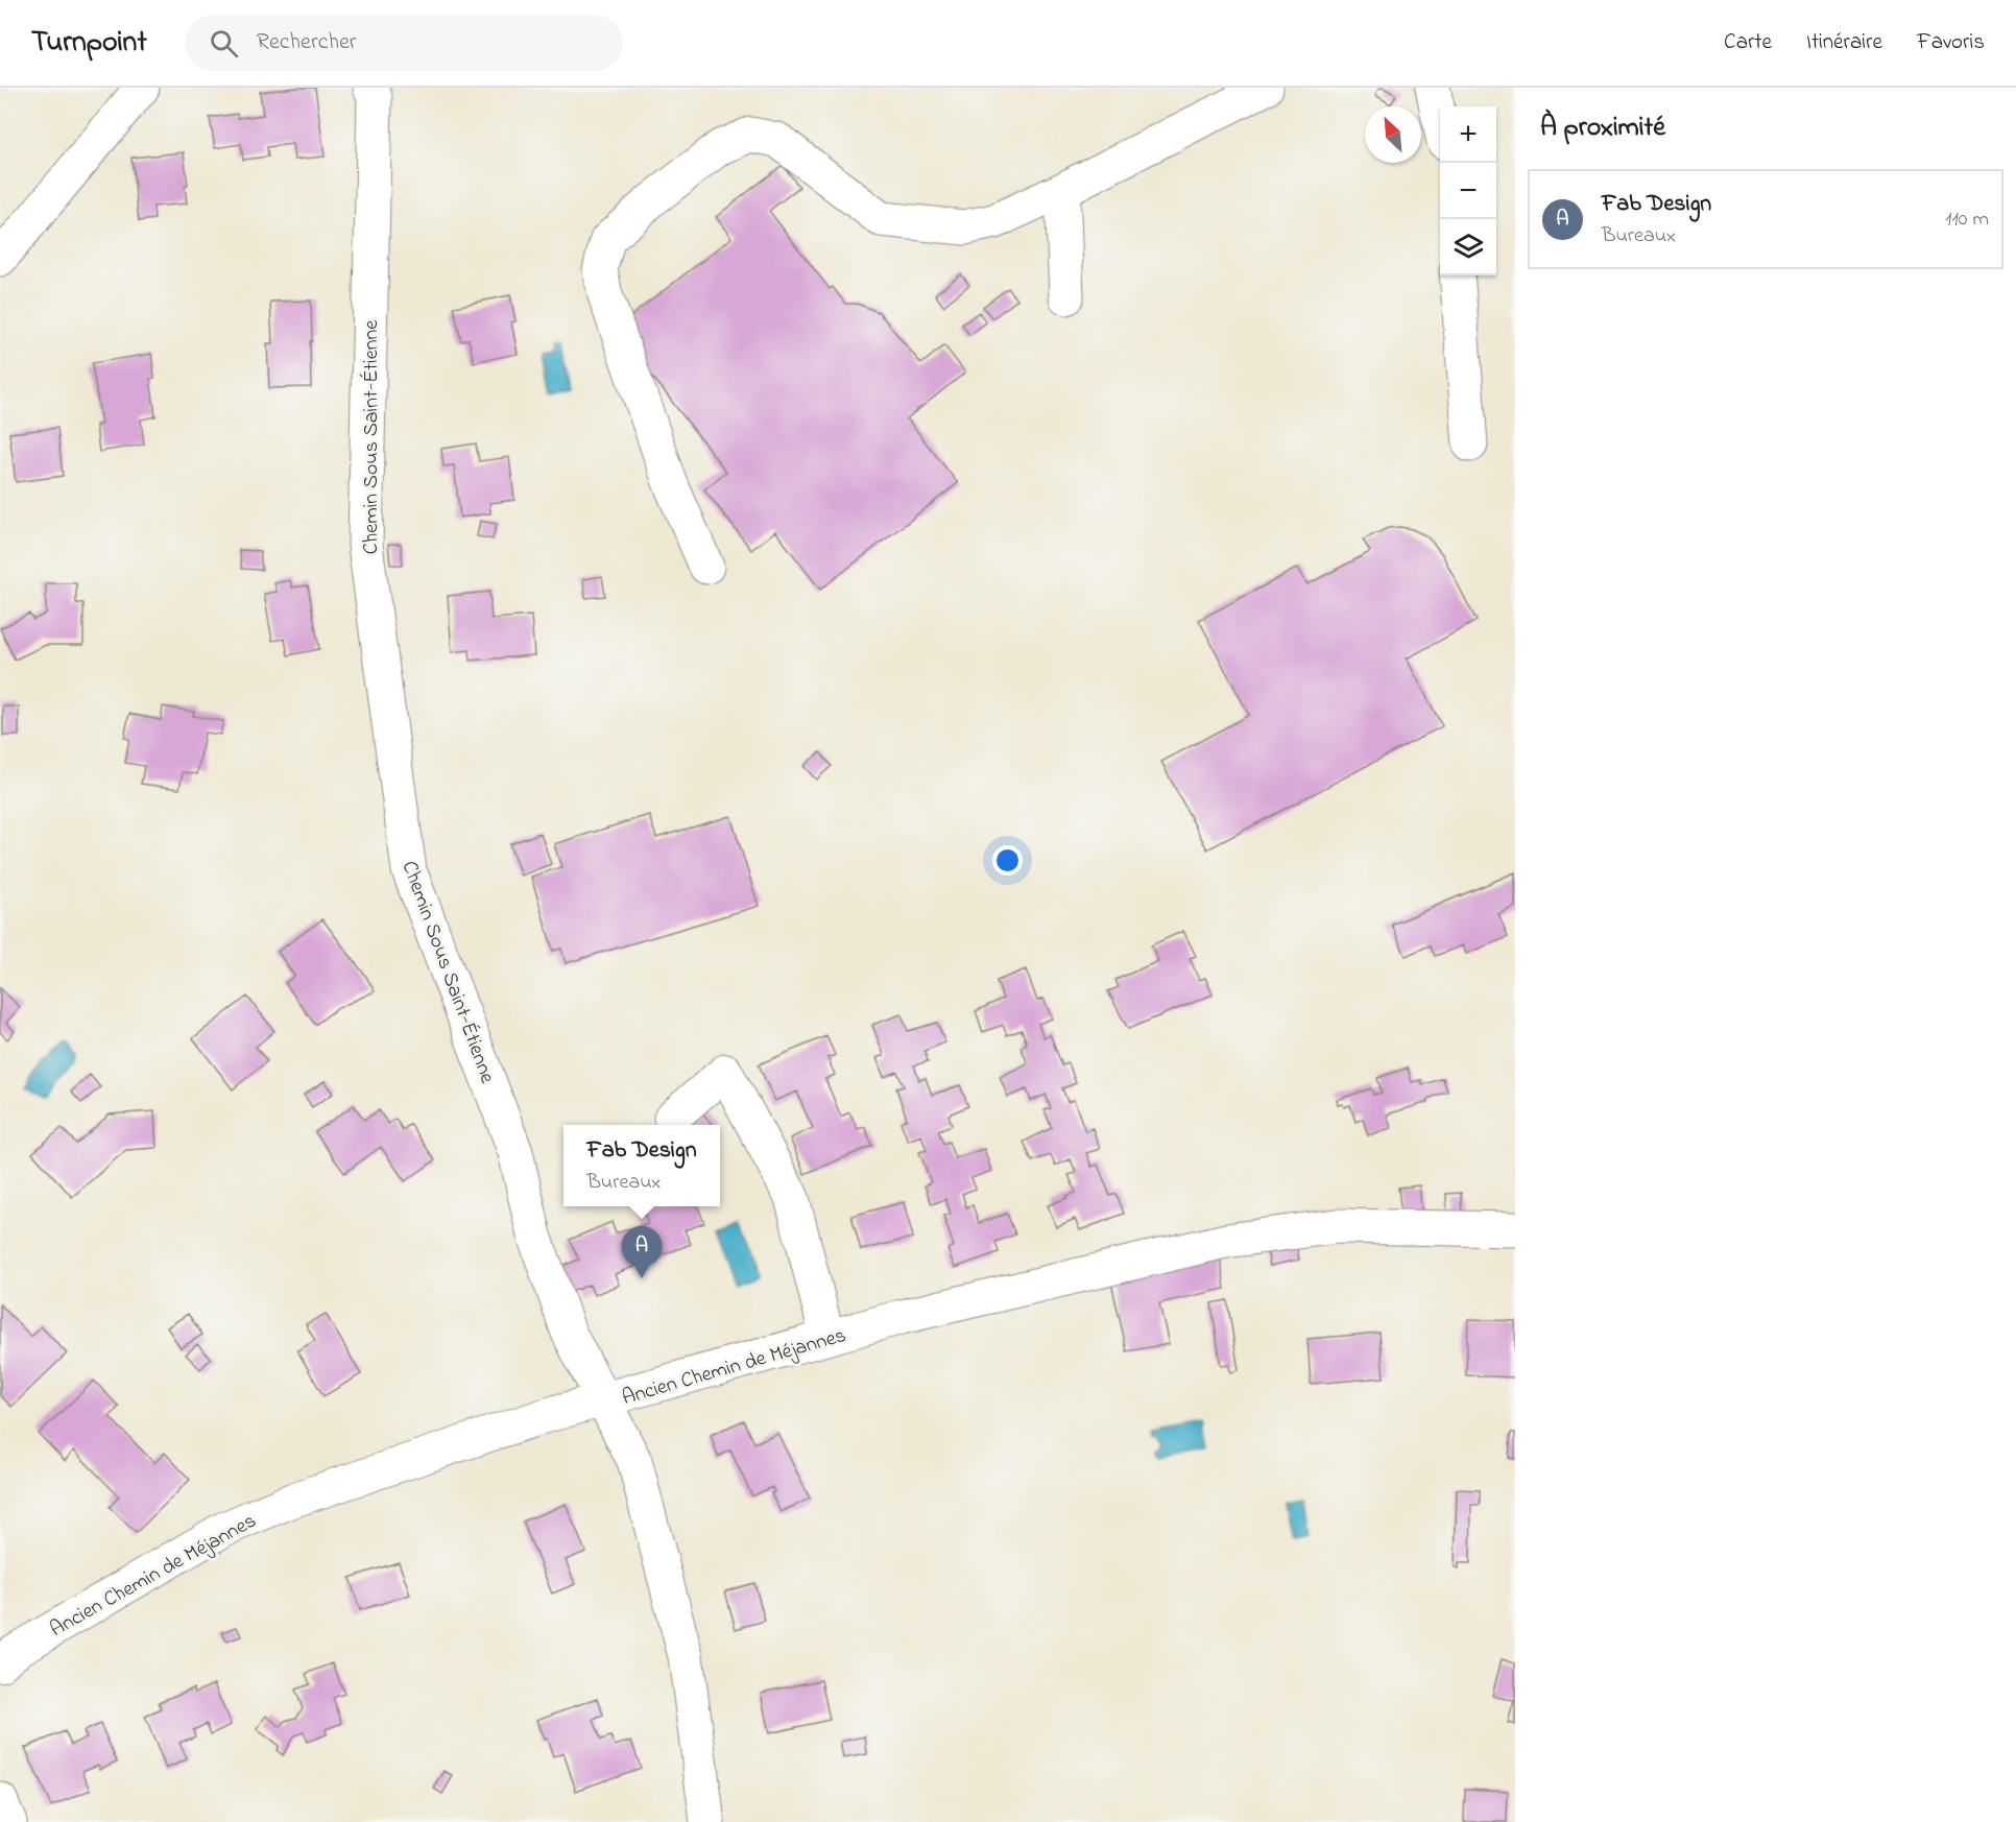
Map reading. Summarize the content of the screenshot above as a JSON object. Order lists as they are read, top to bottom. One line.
{"streets":{"street":["Chemin Sous Saint-Étienne","Ancien Chemin de Méjannes"]},"crossings":[["Chemin Sous Saint-Étienne","Ancien Chemin de Méjannes"]],"north":"top left","page":{"header":"Turnpoint","search":"Rechercher","nav":["Carte","Itinéraire","Favoris"],"heading":"À proximité","map_buttons":["+","−"],"list":[{"mark":"A","name":"Fab Design","note":"Bureaux","value":"110 m"}],"popup":["Fab Design","Bureaux"],"pins":"A"}}
